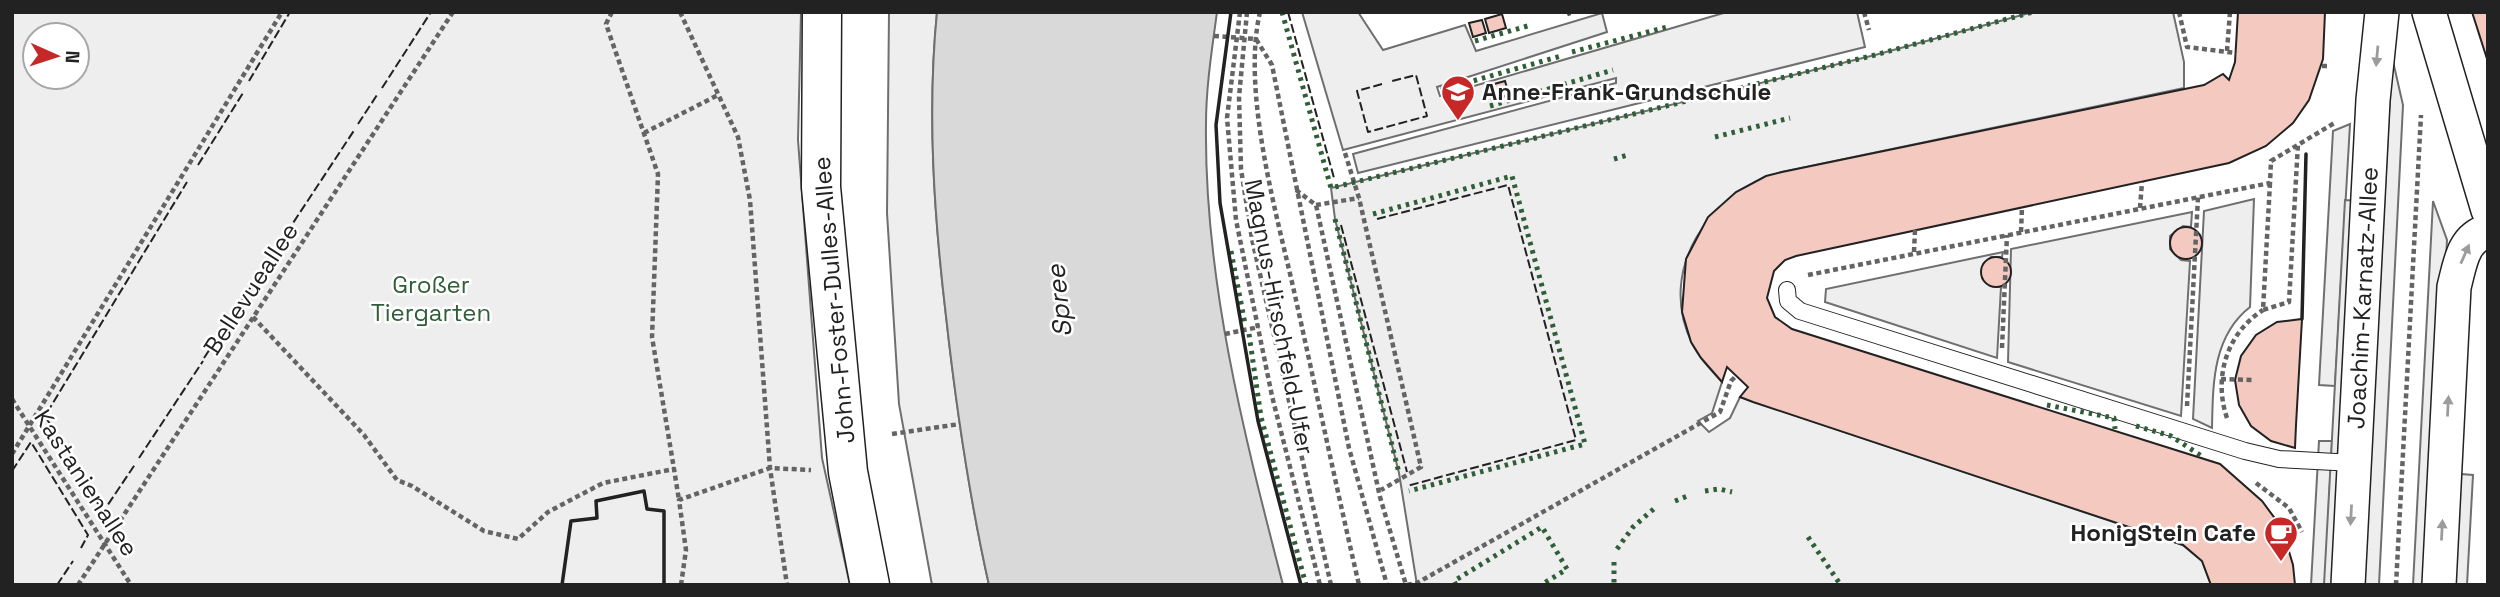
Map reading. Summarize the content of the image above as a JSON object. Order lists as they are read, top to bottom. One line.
{"streets":{"street":["Joachim-Karnatz-Allee","John-Foster-Dulles-Allee"],"path":["Bellevueallee","Magnus-Hirschfeld-Ufer","Kastanienallee"]},"crossings":[["Bellevueallee","Kastanienallee"]],"water":["Spree"],"parks":["Großer Tiergarten"],"places":{"school or university":["Anne-Frank-Grundschule"],"cafe":["HonigStein Cafe"]},"north":"right"}
